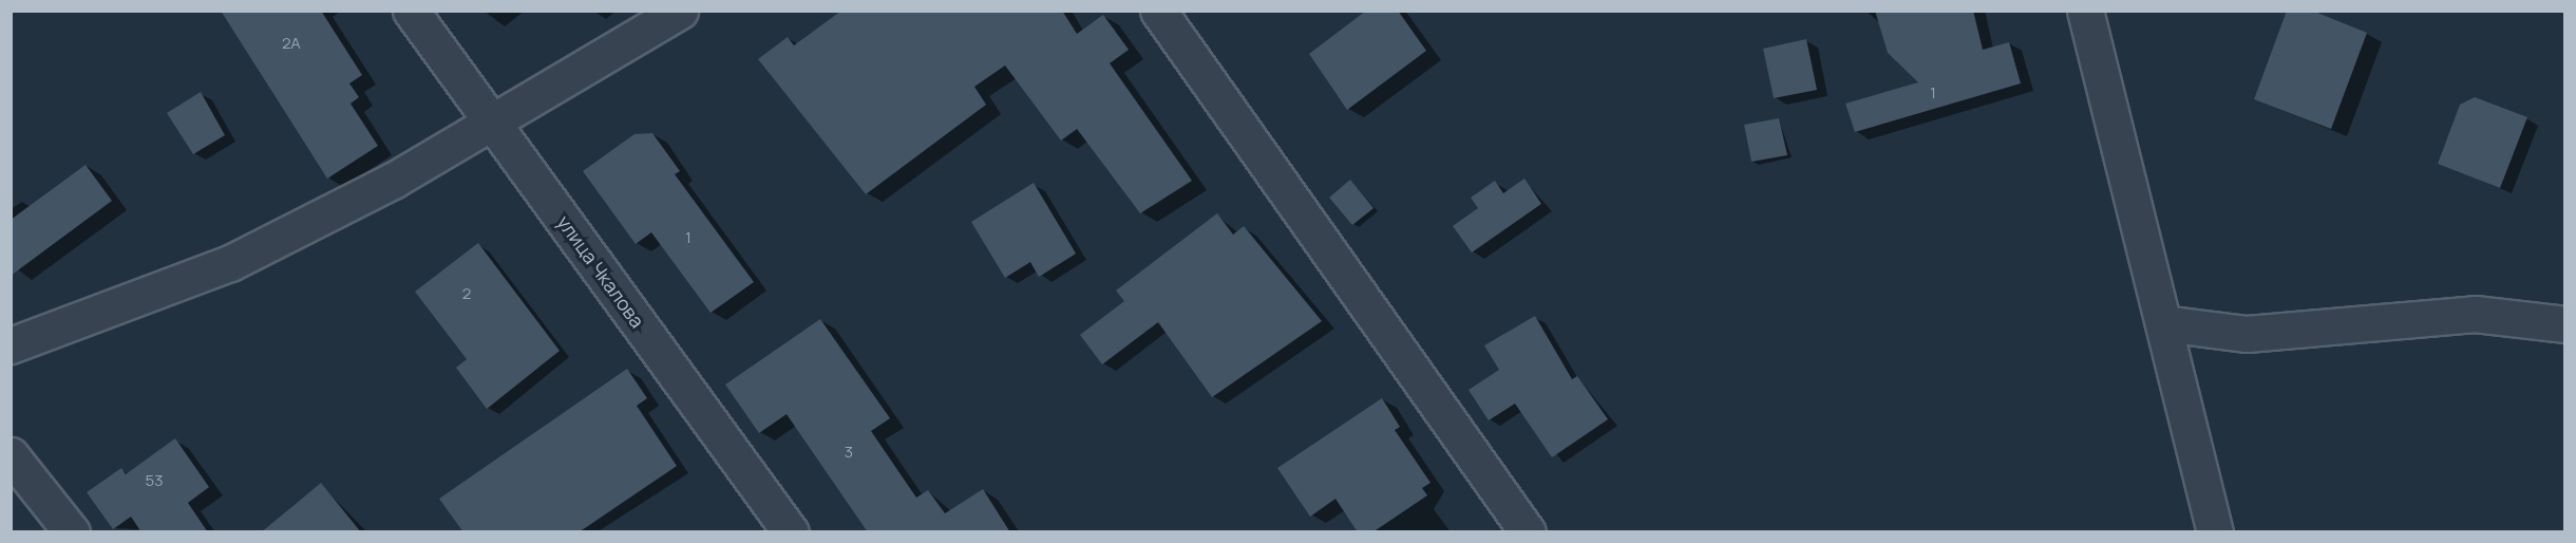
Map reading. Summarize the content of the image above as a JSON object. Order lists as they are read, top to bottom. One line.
{"streets":{"street":["улица Чкалова"]},"house_numbers":["2А","1","1","2","3","53"]}
